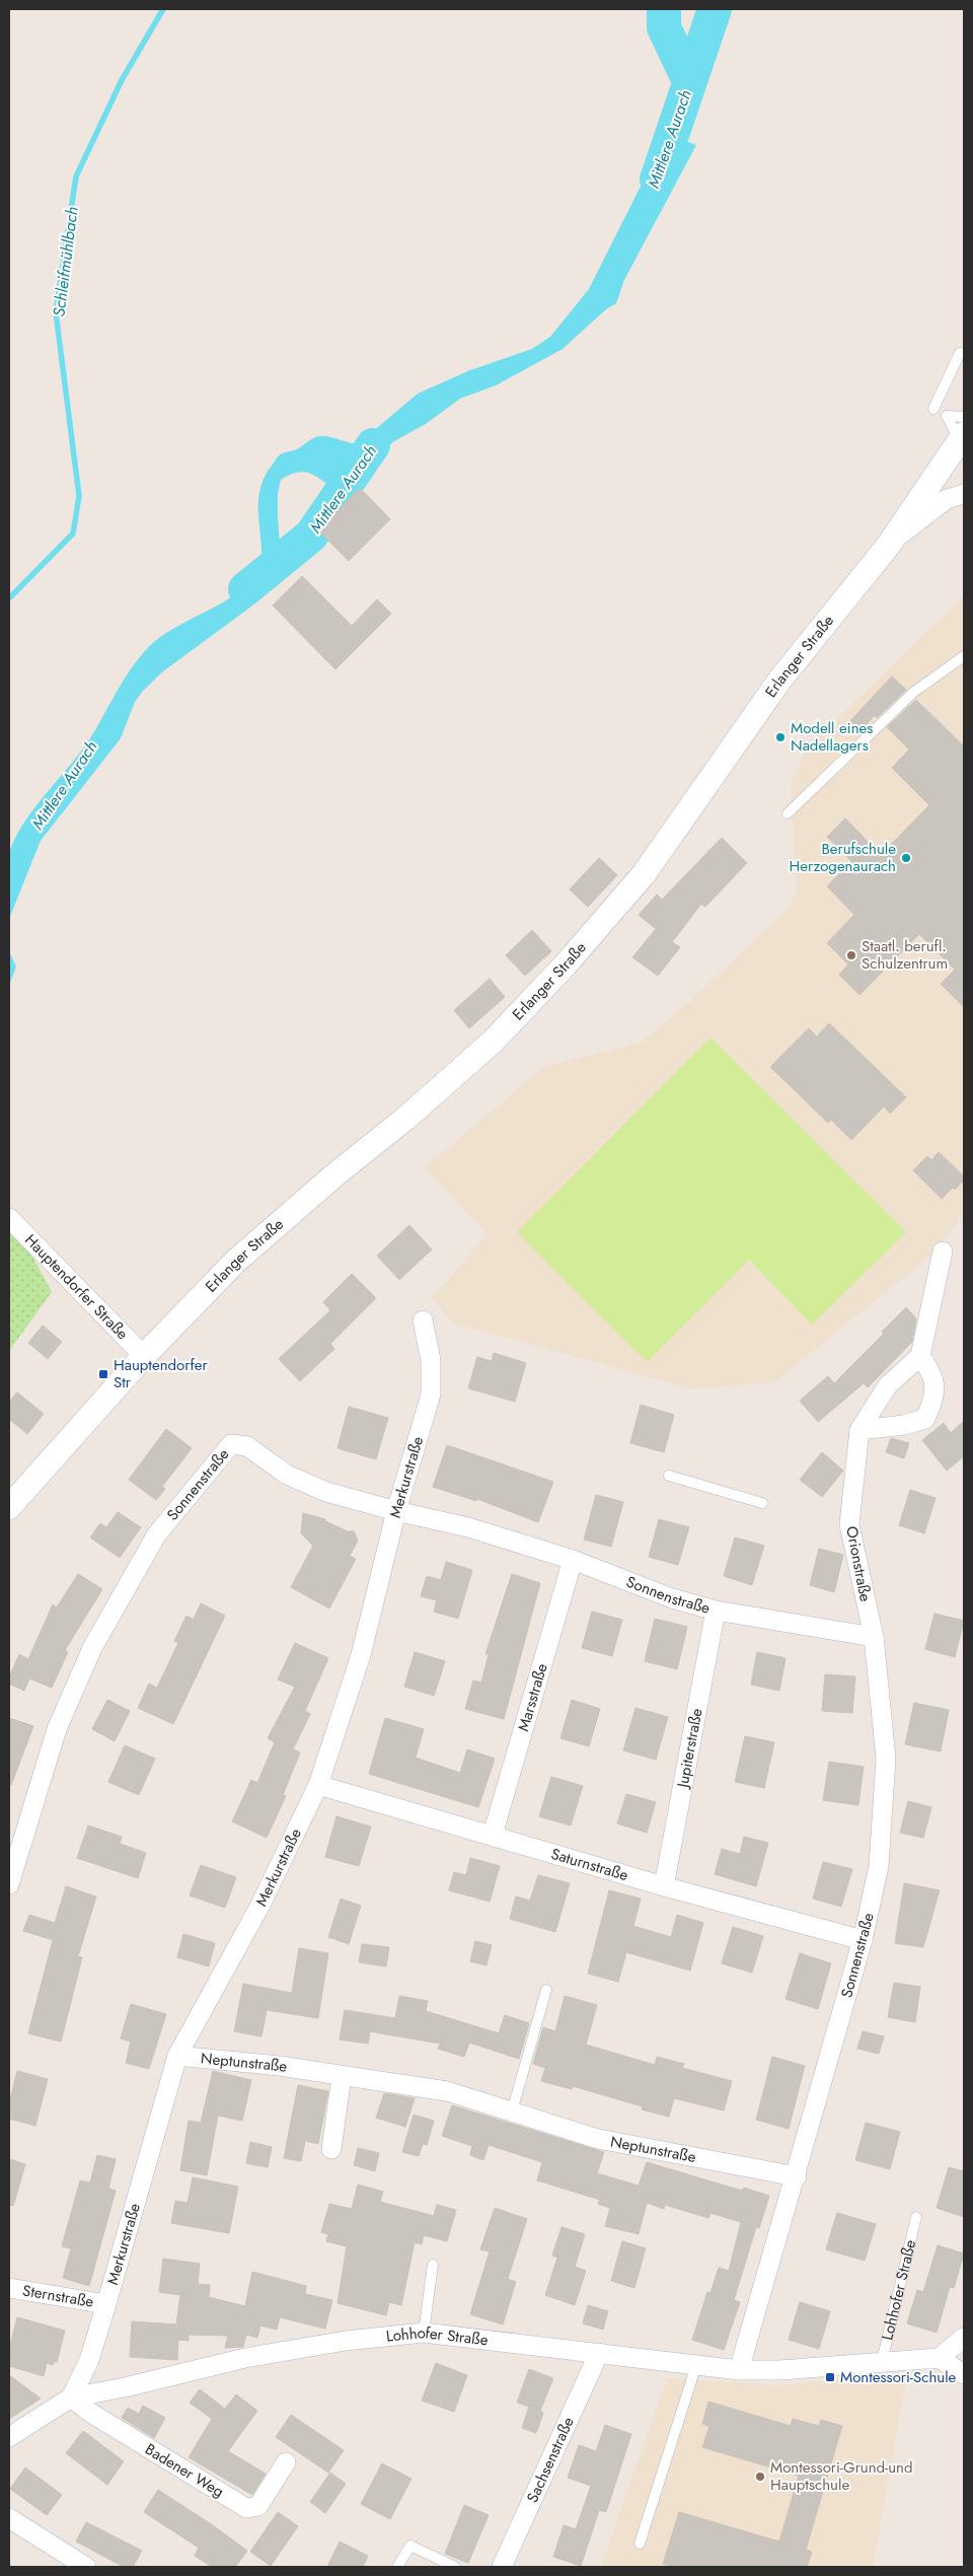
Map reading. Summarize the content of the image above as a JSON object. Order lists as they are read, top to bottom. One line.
{"streets":{"street":["Erlanger Straße","Hauptendorfer Straße","Merkurstraße","Sonnenstraße","Orionstraße","Marsstraße","Jupiterstraße","Saturnstraße","Neptunstraße","Lohhofer Straße","Sternstraße","Sachsenstraße","Badener Weg"]},"crossings":[["Erlanger Straße","Hauptendorfer Straße"],["Merkurstraße","Sonnenstraße"],["Merkurstraße","Saturnstraße"],["Merkurstraße","Neptunstraße"],["Merkurstraße","Lohhofer Straße"],["Merkurstraße","Sternstraße"],["Merkurstraße","Badener Weg"],["Sonnenstraße","Orionstraße"],["Sonnenstraße","Marsstraße"],["Sonnenstraße","Jupiterstraße"],["Sonnenstraße","Saturnstraße"],["Sonnenstraße","Neptunstraße"],["Sonnenstraße","Lohhofer Straße"],["Marsstraße","Saturnstraße"],["Jupiterstraße","Saturnstraße"],["Lohhofer Straße","Sachsenstraße"],["Lohhofer Straße","Badener Weg"]],"water":["Mittlere Aurach","Schleifmühlbach"],"places":{"other":["Modell eines Nadellagers","Berufschule Herzogenaurach","Staatl. berufl. Schulzentrum","Montessori-Grund-und Hauptschule"],"transit":["Hauptendorfer Str","Montessori-Schule"]}}
